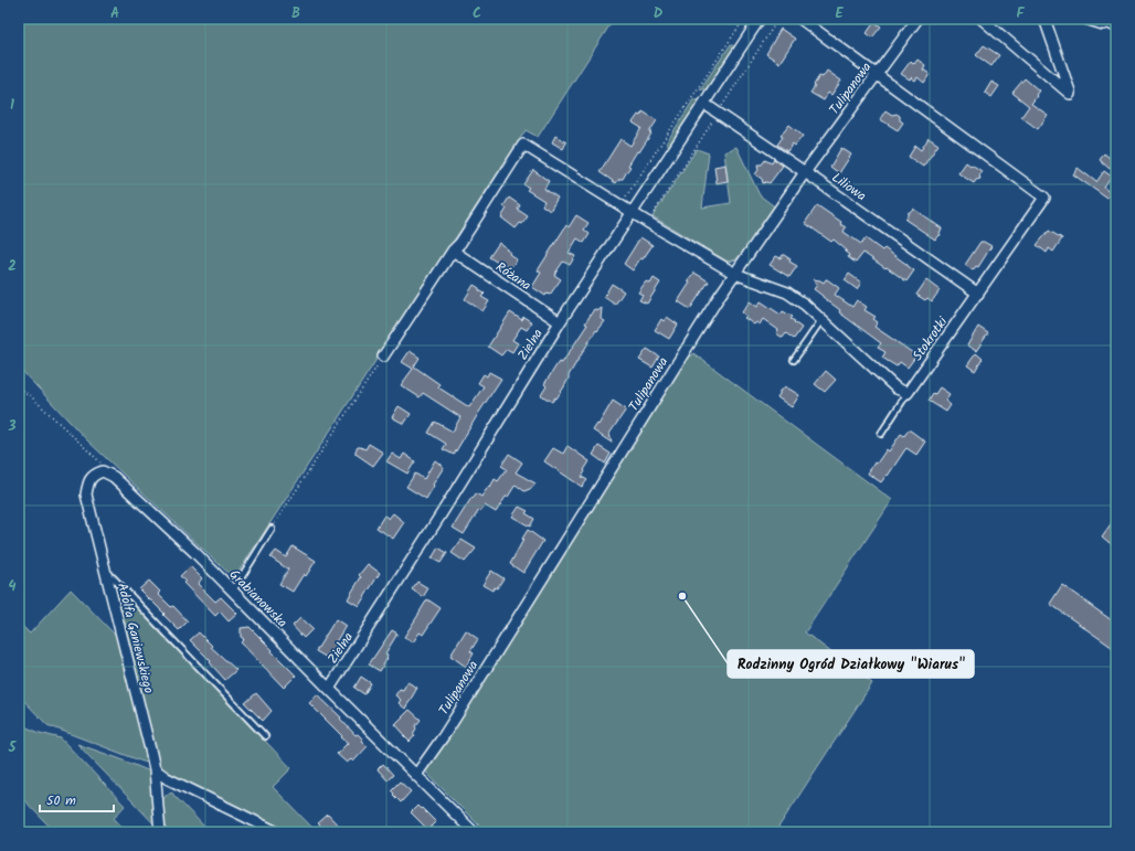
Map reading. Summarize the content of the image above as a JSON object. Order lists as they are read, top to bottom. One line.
{"streets":{"street":["Tulipanowa","Liliowa","Różana","Stokrotki","Zielna","Grabianowska","Adolfa Ganiewskiego"]},"crossings":[["Tulipanowa","Liliowa"],["Tulipanowa","Stokrotki"],["Tulipanowa","Grabianowska"],["Liliowa","Stokrotki"],["Liliowa","Zielna"],["Różana","Zielna"],["Zielna","Grabianowska"],["Grabianowska","Adolfa Ganiewskiego"]],"places":["Rodzinny Ogród Działkowy \"Wiarus\""],"scale_bar":"50 m","grid":{"columns":["A","B","C","D","E","F"],"rows":["1","2","3","4","5"]}}
